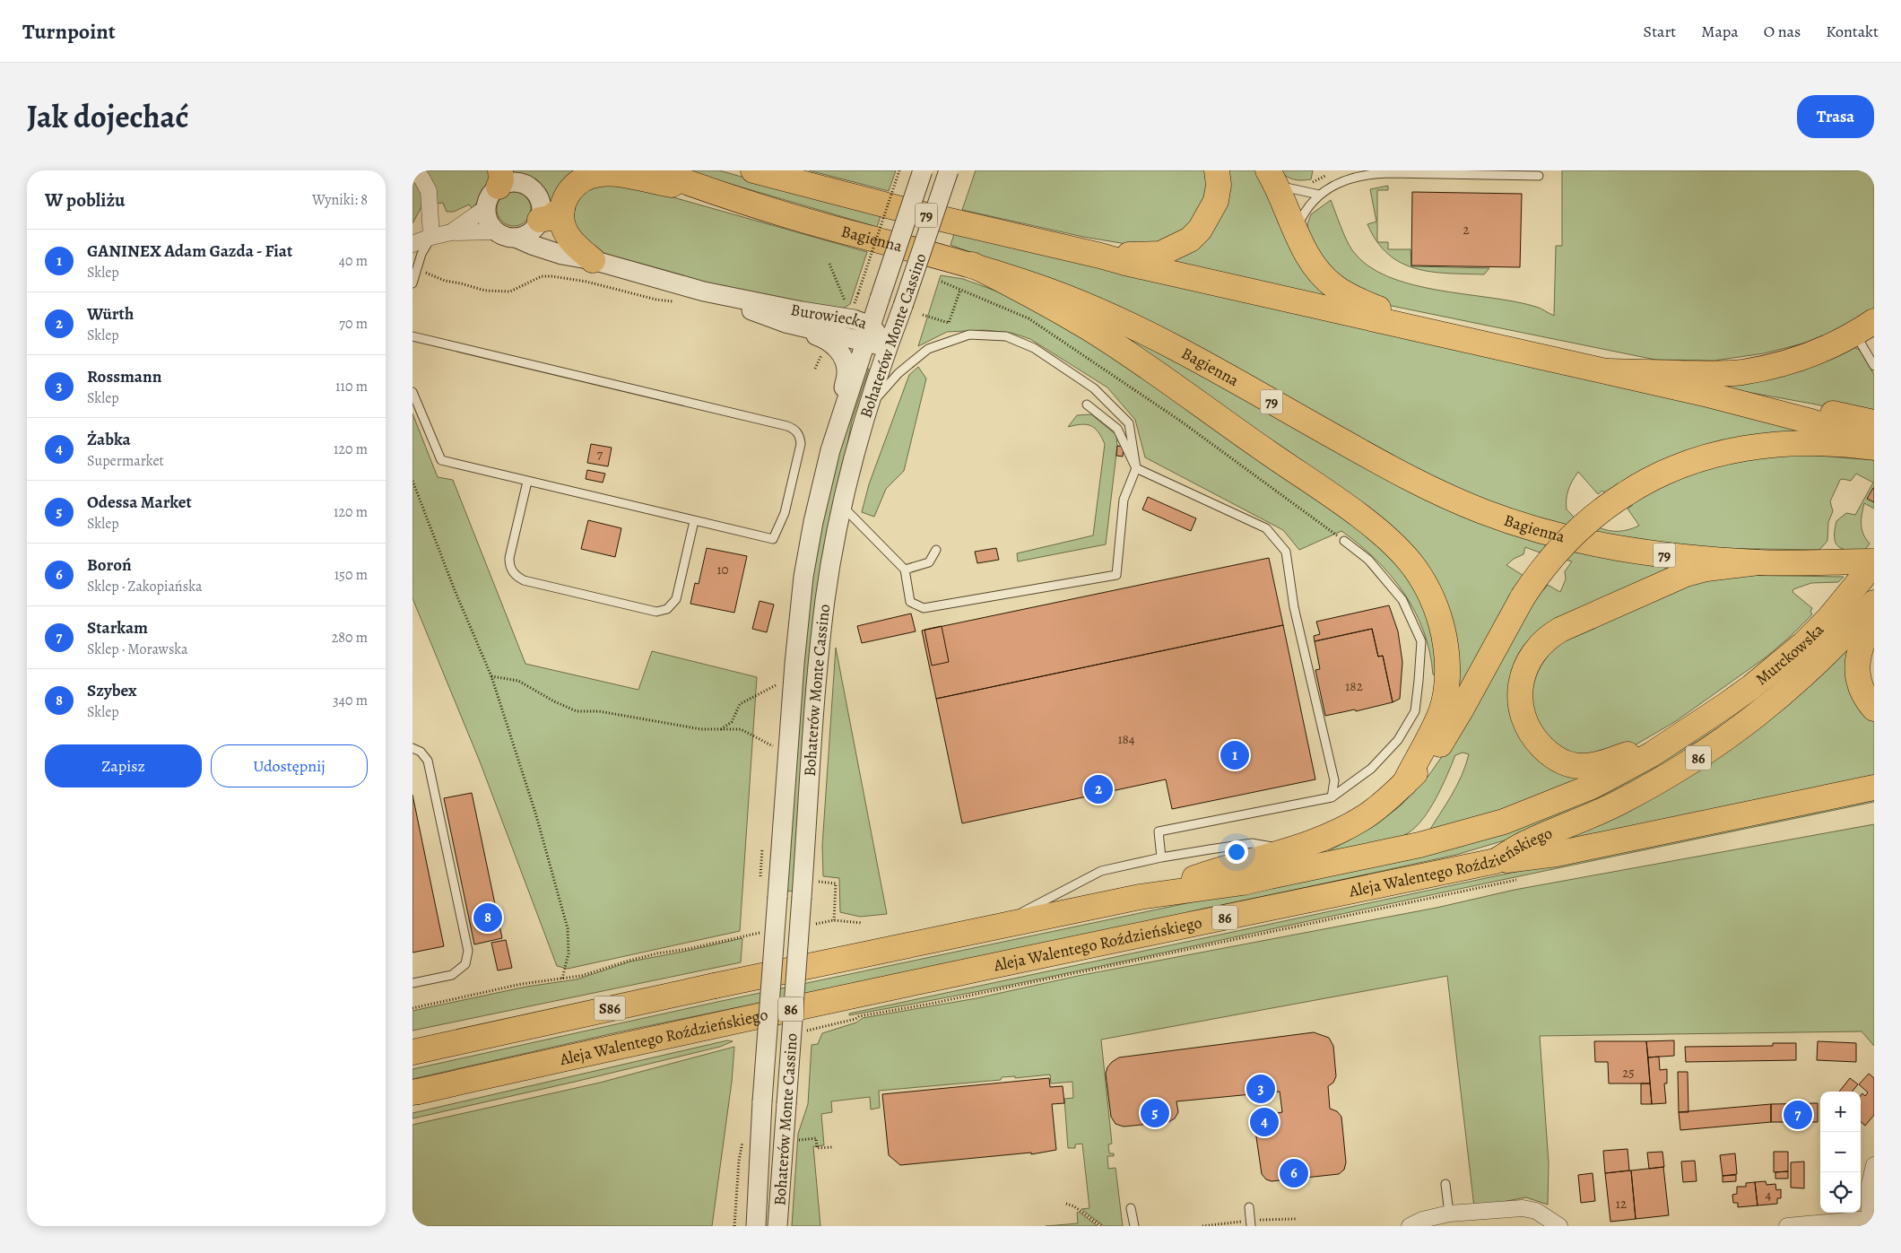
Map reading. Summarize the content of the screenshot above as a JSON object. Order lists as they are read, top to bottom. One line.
{"streets":{"main road":["79","Bagienna","Murckowska","86","Aleja Walentego Roździeńskiego","S86"],"street":["Burowiecka","Bohaterów Monte Cassino"]},"crossings":[["79","Bagienna"],["79","Murckowska"],["Burowiecka","Bohaterów Monte Cassino"],["Murckowska","Aleja Walentego Roździeńskiego"]],"house_numbers":["2","7","10","182","184","25","4","12"],"page":{"header":"Turnpoint","nav":["Start","Mapa","O nas","Kontakt"],"title":"Jak dojechać","buttons":["Trasa",["Zapisz","Udostępnij"]],"heading":["W pobliżu","Wyniki: 8"],"list":[{"mark":"1","name":"GANINEX Adam Gazda - Fiat","note":"Sklep","value":"40 m"},{"mark":"2","name":"Würth","note":"Sklep","value":"70 m"},{"mark":"3","name":"Rossmann","note":"Sklep","value":"110 m"},{"mark":"4","name":"Żabka","note":"Supermarket","value":"120 m"},{"mark":"5","name":"Odessa Market","note":"Sklep","value":"120 m"},{"mark":"6","name":"Boroń","note":"Sklep · Zakopiańska","value":"150 m"},{"mark":"7","name":"Starkam","note":"Sklep · Morawska","value":"280 m"},{"mark":"8","name":"Szybex","note":"Sklep","value":"340 m"}],"pins":["1","2","8","3","5","7","4","6"],"map_buttons":["+","−"]}}
